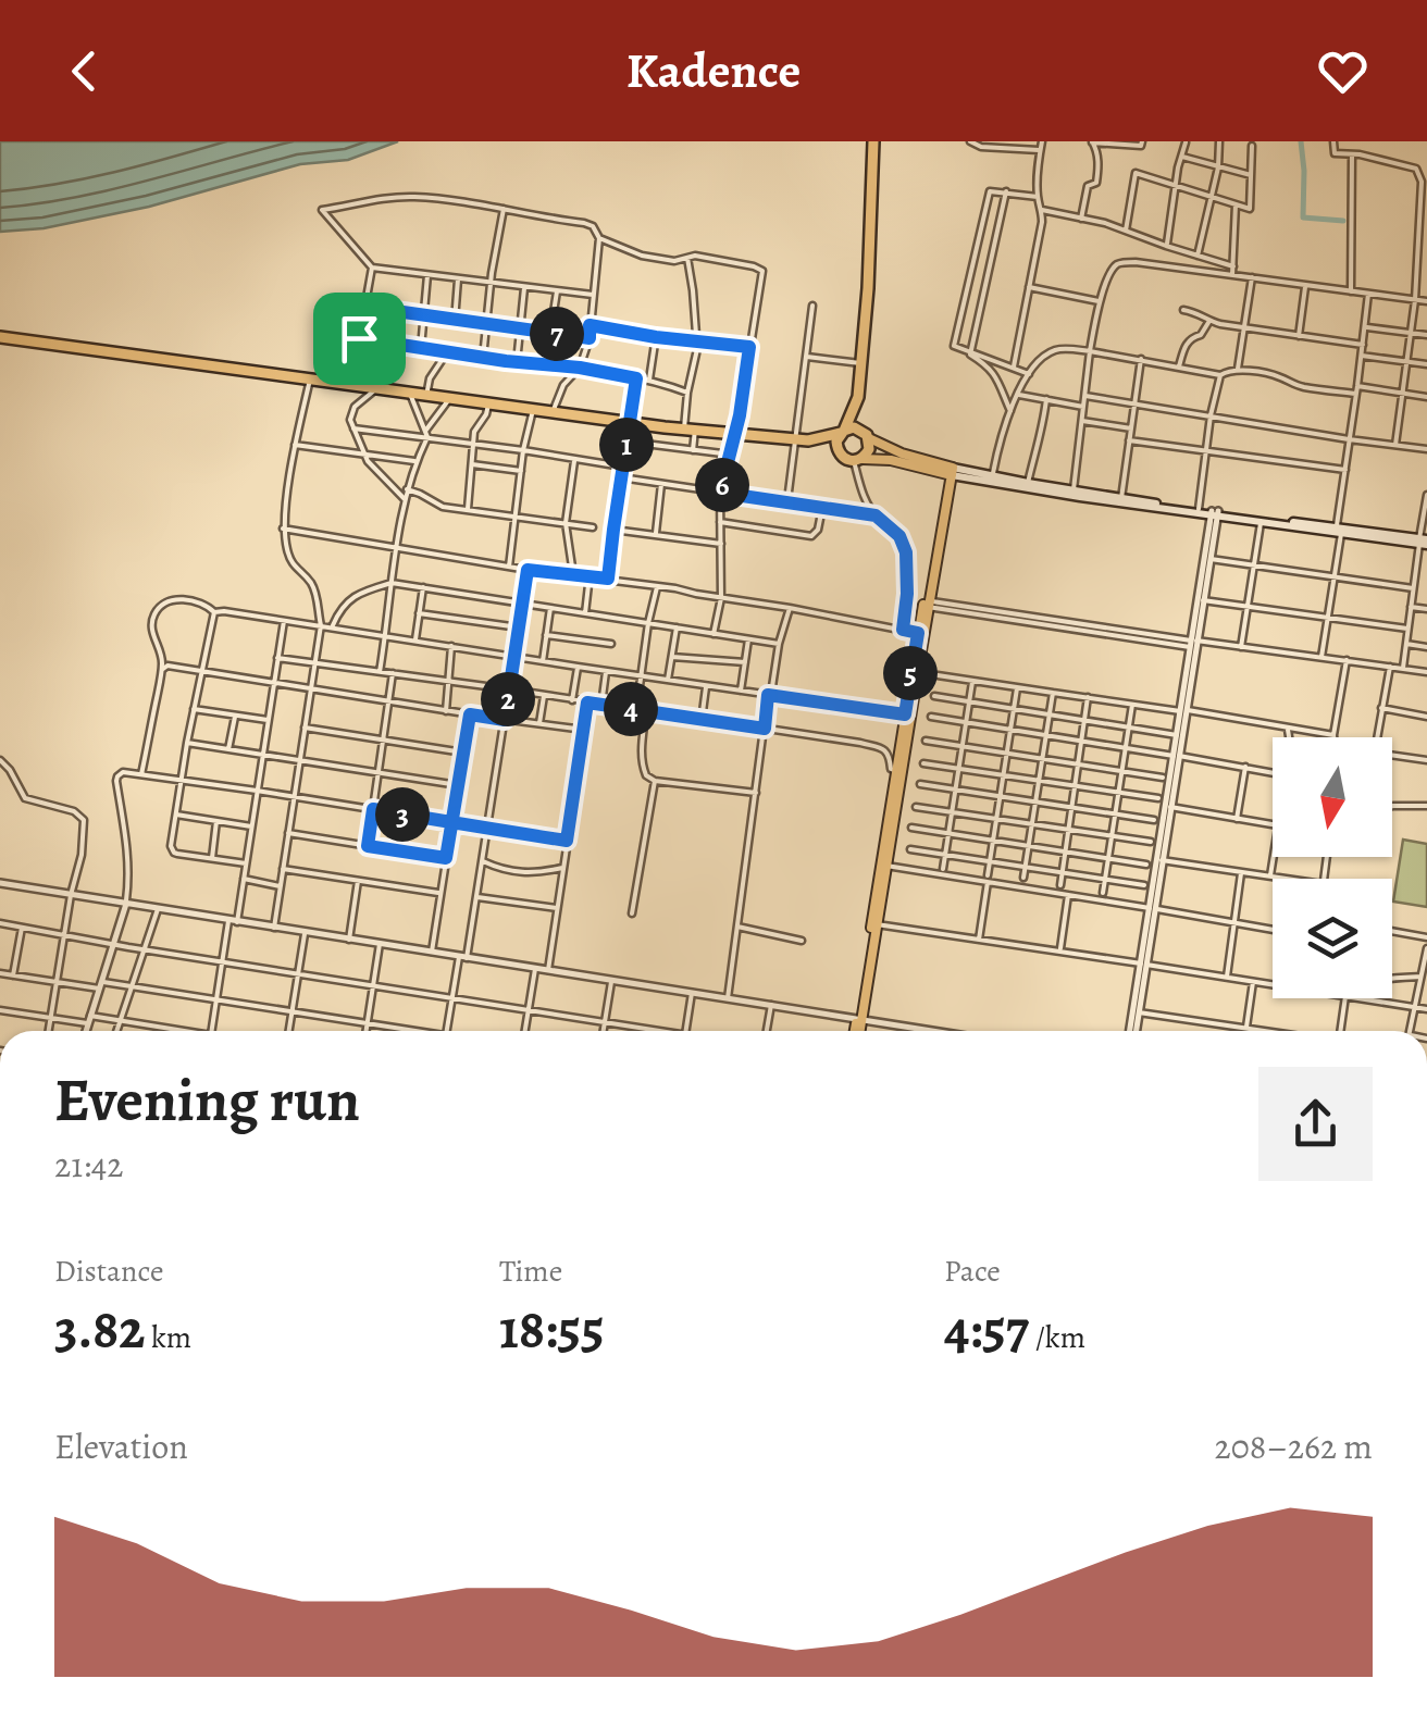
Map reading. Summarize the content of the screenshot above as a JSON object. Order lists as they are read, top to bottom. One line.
{"north":"bottom","page":{"header":"Kadence","pins":["7","1","6","5","2","4","3"],"heading":["Evening run","21:42"],"stats":[["Distance","3.82 km"],["Time","18:55"],["Pace","4:57 /km"]],"chart":["Elevation","208–262 m"]}}
